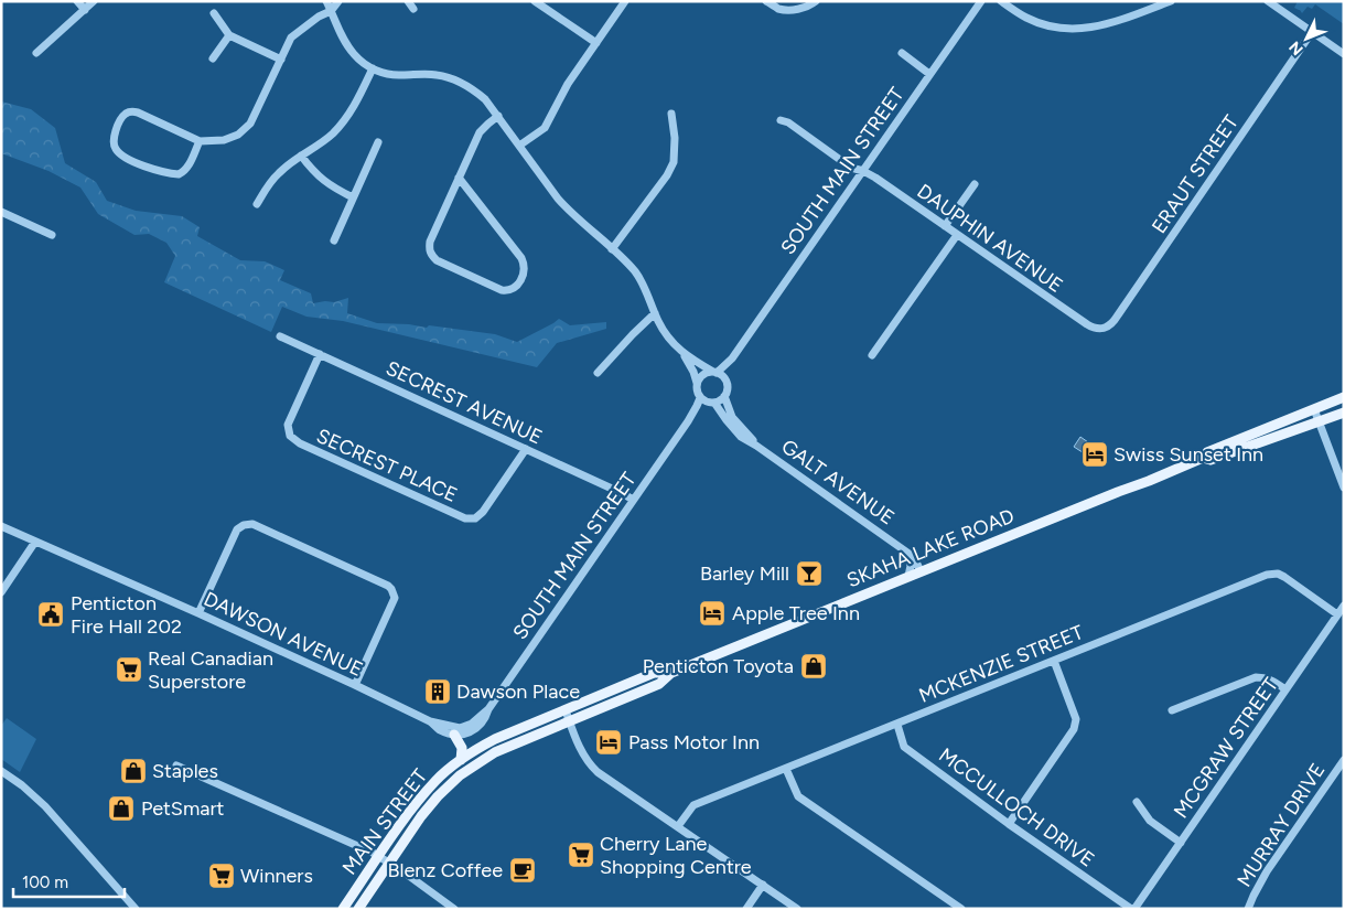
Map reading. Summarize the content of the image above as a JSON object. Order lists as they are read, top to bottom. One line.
{"streets":{"main road":["SKAHA LAKE ROAD","MAIN STREET"],"street":["SOUTH MAIN STREET","ERAUT STREET","DAUPHIN AVENUE","SECREST AVENUE","SECREST PLACE","GALT AVENUE","DAWSON AVENUE","MCKENZIE STREET","MCGRAW STREET","MCCULLOCH DRIVE","MURRAY DRIVE"]},"crossings":[["SOUTH MAIN STREET","DAUPHIN AVENUE"],["SOUTH MAIN STREET","SECREST AVENUE"],["SOUTH MAIN STREET","GALT AVENUE"],["SOUTH MAIN STREET","DAWSON AVENUE"],["ERAUT STREET","DAUPHIN AVENUE"],["SECREST AVENUE","SECREST PLACE"],["GALT AVENUE","SKAHA LAKE ROAD"],["SKAHA LAKE ROAD","MAIN STREET"],["MCKENZIE STREET","MCGRAW STREET"],["MCKENZIE STREET","MCCULLOCH DRIVE"],["MCGRAW STREET","MCCULLOCH DRIVE"]],"places":{"hotel":["Swiss Sunset Inn","Apple Tree Inn","Pass Motor Inn"],"bar":["Barley Mill"],"public building":["Penticton Fire Hall 202"],"shop":["Penticton Toyota","Staples","PetSmart"],"supermarket":["Real Canadian Superstore","Cherry Lane Shopping Centre","Winners"],"building":["Dawson Place"],"cafe":["Blenz Coffee"]},"scale_bar":"100 m","north":"bottom left"}
